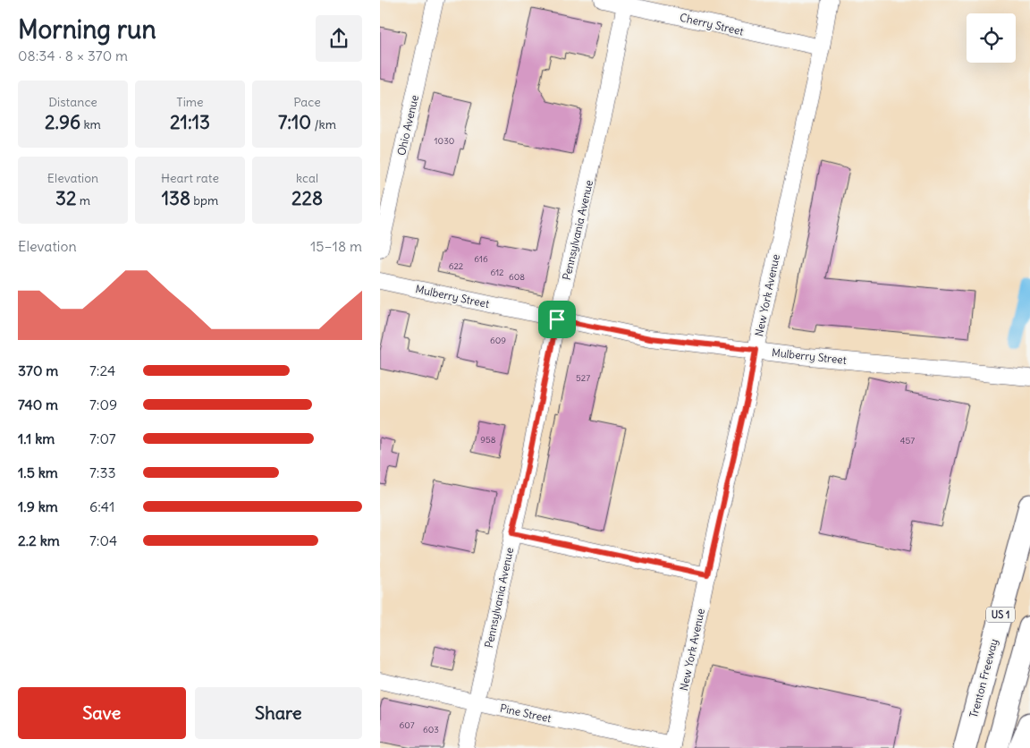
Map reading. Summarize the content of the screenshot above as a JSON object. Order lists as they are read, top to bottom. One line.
{"streets":{"highway":["US 1","Trenton Freeway"],"street":["Cherry Street","Ohio Avenue","Pennsylvania Avenue","New York Avenue","Mulberry Street","Pine Street"]},"crossings":[["Cherry Street","Pennsylvania Avenue"],["Cherry Street","New York Avenue"],["Pennsylvania Avenue","Mulberry Street"],["Pennsylvania Avenue","Pine Street"],["New York Avenue","Mulberry Street"],["New York Avenue","Pine Street"]],"house_numbers":["1030","616","622","612","608","609","527","958","457","607","603"],"page":{"heading":["Morning run","08:34 · 8 × 370 m"],"stats":[["Distance","2.96 km"],["Time","21:13"],["Pace","7:10 /km"],["Elevation","32 m"],["Heart rate","138 bpm"],["kcal","228"]],"chart":["Elevation","15–18 m"],"list":[{"name":"370 m","note":"7:24"},{"name":"740 m","note":"7:09"},{"name":"1.1 km","note":"7:07"},{"name":"1.5 km","note":"7:33"},{"name":"1.9 km","note":"6:41"},{"name":"2.2 km","note":"7:04"}],"buttons":["Save","Share"]}}
